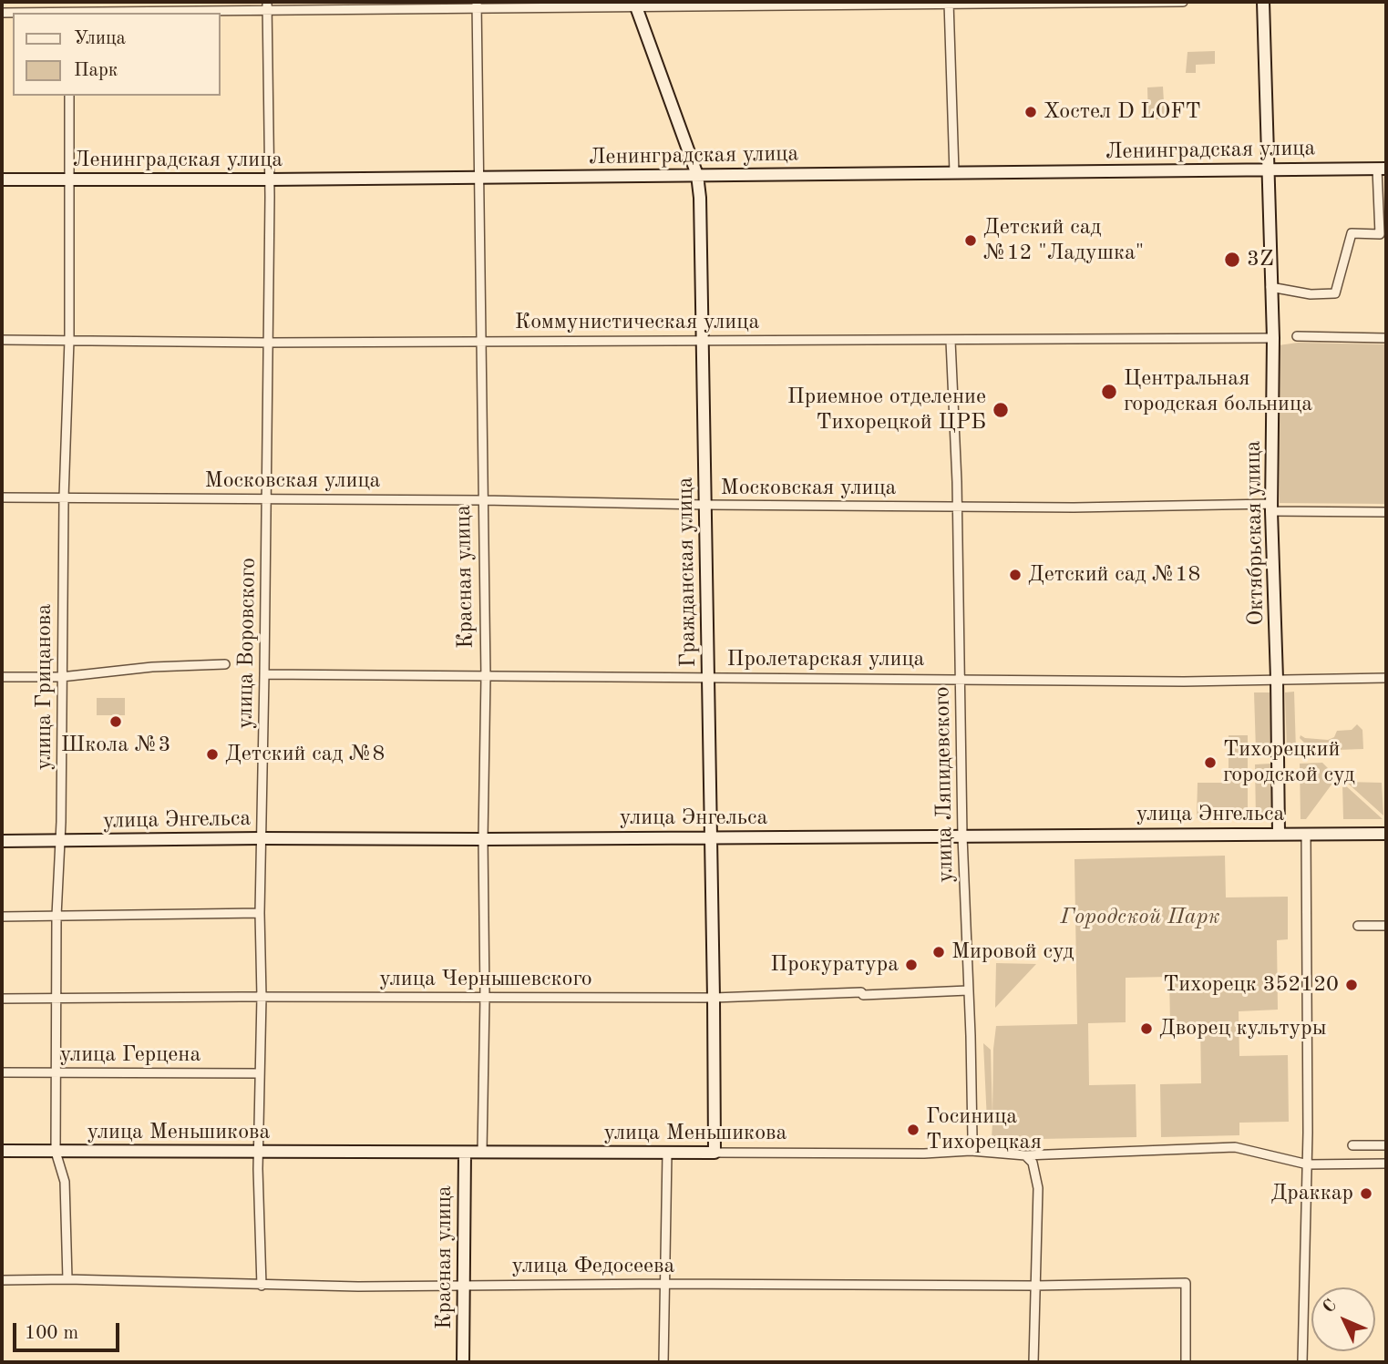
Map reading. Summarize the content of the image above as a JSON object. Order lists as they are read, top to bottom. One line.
{"streets":{"main road":["Ленинградская улица","Октябрьская улица","Гражданская улица","Красная улица","улица Энгельса","улица Меньшикова"],"street":["Коммунистическая улица","Московская улица","улица Воровского","Пролетарская улица","улица Грицанова","улица Ляпидевского","улица Чернышевского","улица Герцена","улица Федосеева"]},"crossings":[["Ленинградская улица","Октябрьская улица"],["Ленинградская улица","Гражданская улица"],["Ленинградская улица","Красная улица"],["Ленинградская улица","улица Воровского"],["Ленинградская улица","улица Грицанова"],["Коммунистическая улица","Октябрьская улица"],["Коммунистическая улица","Гражданская улица"],["Коммунистическая улица","Красная улица"],["Коммунистическая улица","улица Воровского"],["Коммунистическая улица","улица Грицанова"],["Коммунистическая улица","улица Ляпидевского"],["Московская улица","Октябрьская улица"],["Московская улица","Гражданская улица"],["Московская улица","Красная улица"],["Московская улица","улица Воровского"],["Московская улица","улица Грицанова"],["Московская улица","улица Ляпидевского"],["Октябрьская улица","Пролетарская улица"],["Октябрьская улица","улица Энгельса"],["Гражданская улица","Пролетарская улица"],["Гражданская улица","улица Энгельса"],["Гражданская улица","улица Чернышевского"],["Гражданская улица","улица Меньшикова"],["Красная улица","Пролетарская улица"],["Красная улица","улица Энгельса"],["Красная улица","улица Чернышевского"],["Красная улица","улица Меньшикова"],["Красная улица","улица Федосеева"],["улица Воровского","Пролетарская улица"],["улица Воровского","улица Энгельса"],["улица Воровского","улица Чернышевского"],["улица Воровского","улица Герцена"],["улица Воровского","улица Меньшикова"],["улица Воровского","улица Федосеева"],["Пролетарская улица","улица Ляпидевского"],["улица Грицанова","улица Энгельса"],["улица Грицанова","улица Чернышевского"],["улица Грицанова","улица Герцена"],["улица Грицанова","улица Меньшикова"],["улица Грицанова","улица Федосеева"],["улица Ляпидевского","улица Энгельса"],["улица Ляпидевского","улица Чернышевского"],["улица Ляпидевского","улица Меньшикова"]],"parks":["Городской Парк"],"places":["Хостел D LOFT","Детский сад №12 \"Ладушка\"","3Z","Центральная городская больница","Приемное отделение Тихорецкой ЦРБ","Детский сад №18","Школа №3","Детский сад №8","Тихорецкий городской суд","Мировой суд","Прокуратура","Тихорецк 352120","Дворец культуры","Госиница Тихорецкая","Драккар"],"legend":["Улица","Парк"],"scale_bar":"100 m","north":"top left"}
